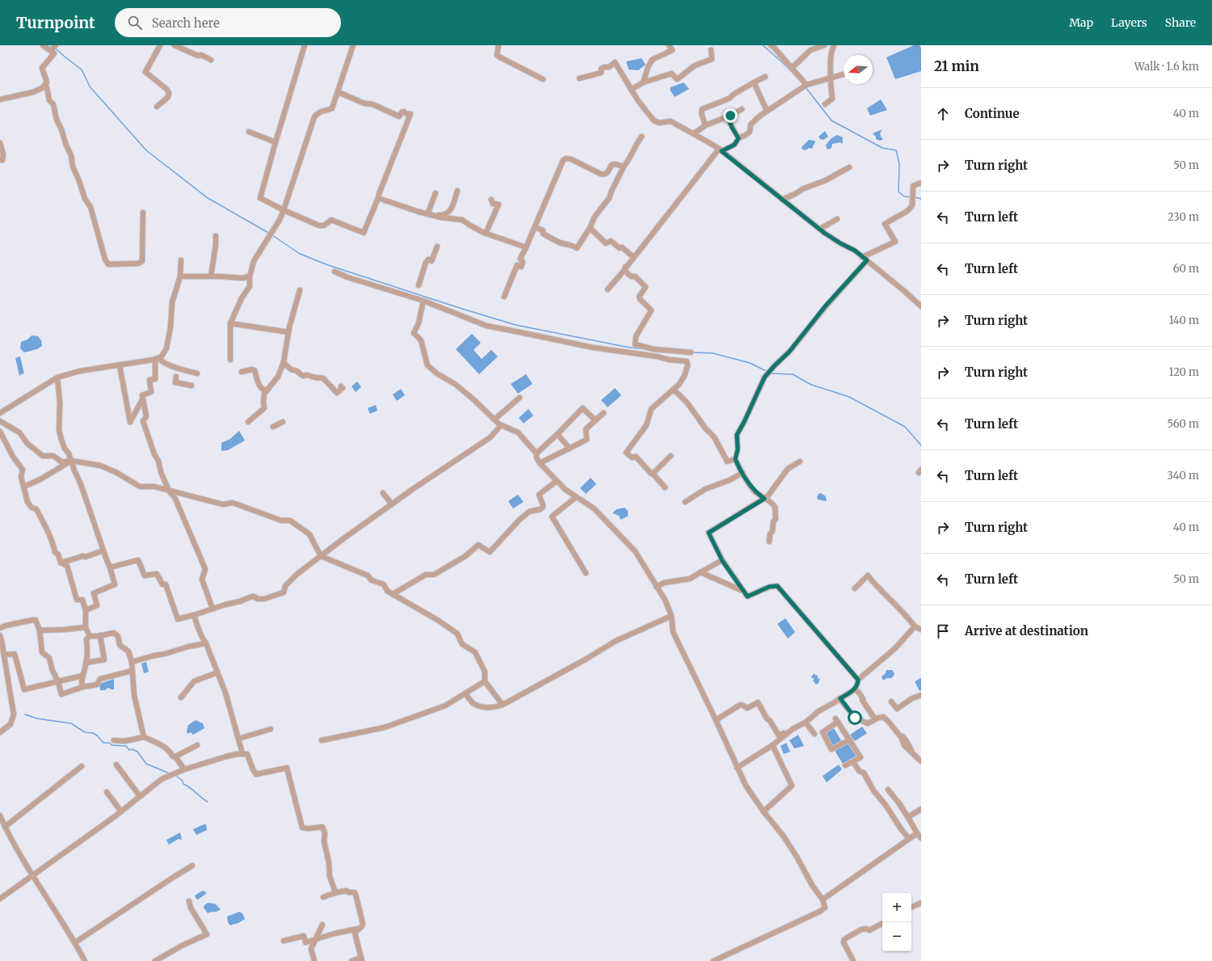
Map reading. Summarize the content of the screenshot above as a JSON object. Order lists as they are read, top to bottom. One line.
{"north":"left","page":{"header":"Turnpoint","search":"Search here","nav":["Map","Layers","Share"],"heading":["21 min","Walk · 1.6 km"],"list":[["Continue","40 m"],["Turn right","50 m"],["Turn left","230 m"],["Turn left","60 m"],["Turn right","140 m"],["Turn right","120 m"],["Turn left","560 m"],["Turn left","340 m"],["Turn right","40 m"],["Turn left","50 m"],"Arrive at destination"],"map_buttons":["+","−"]}}
